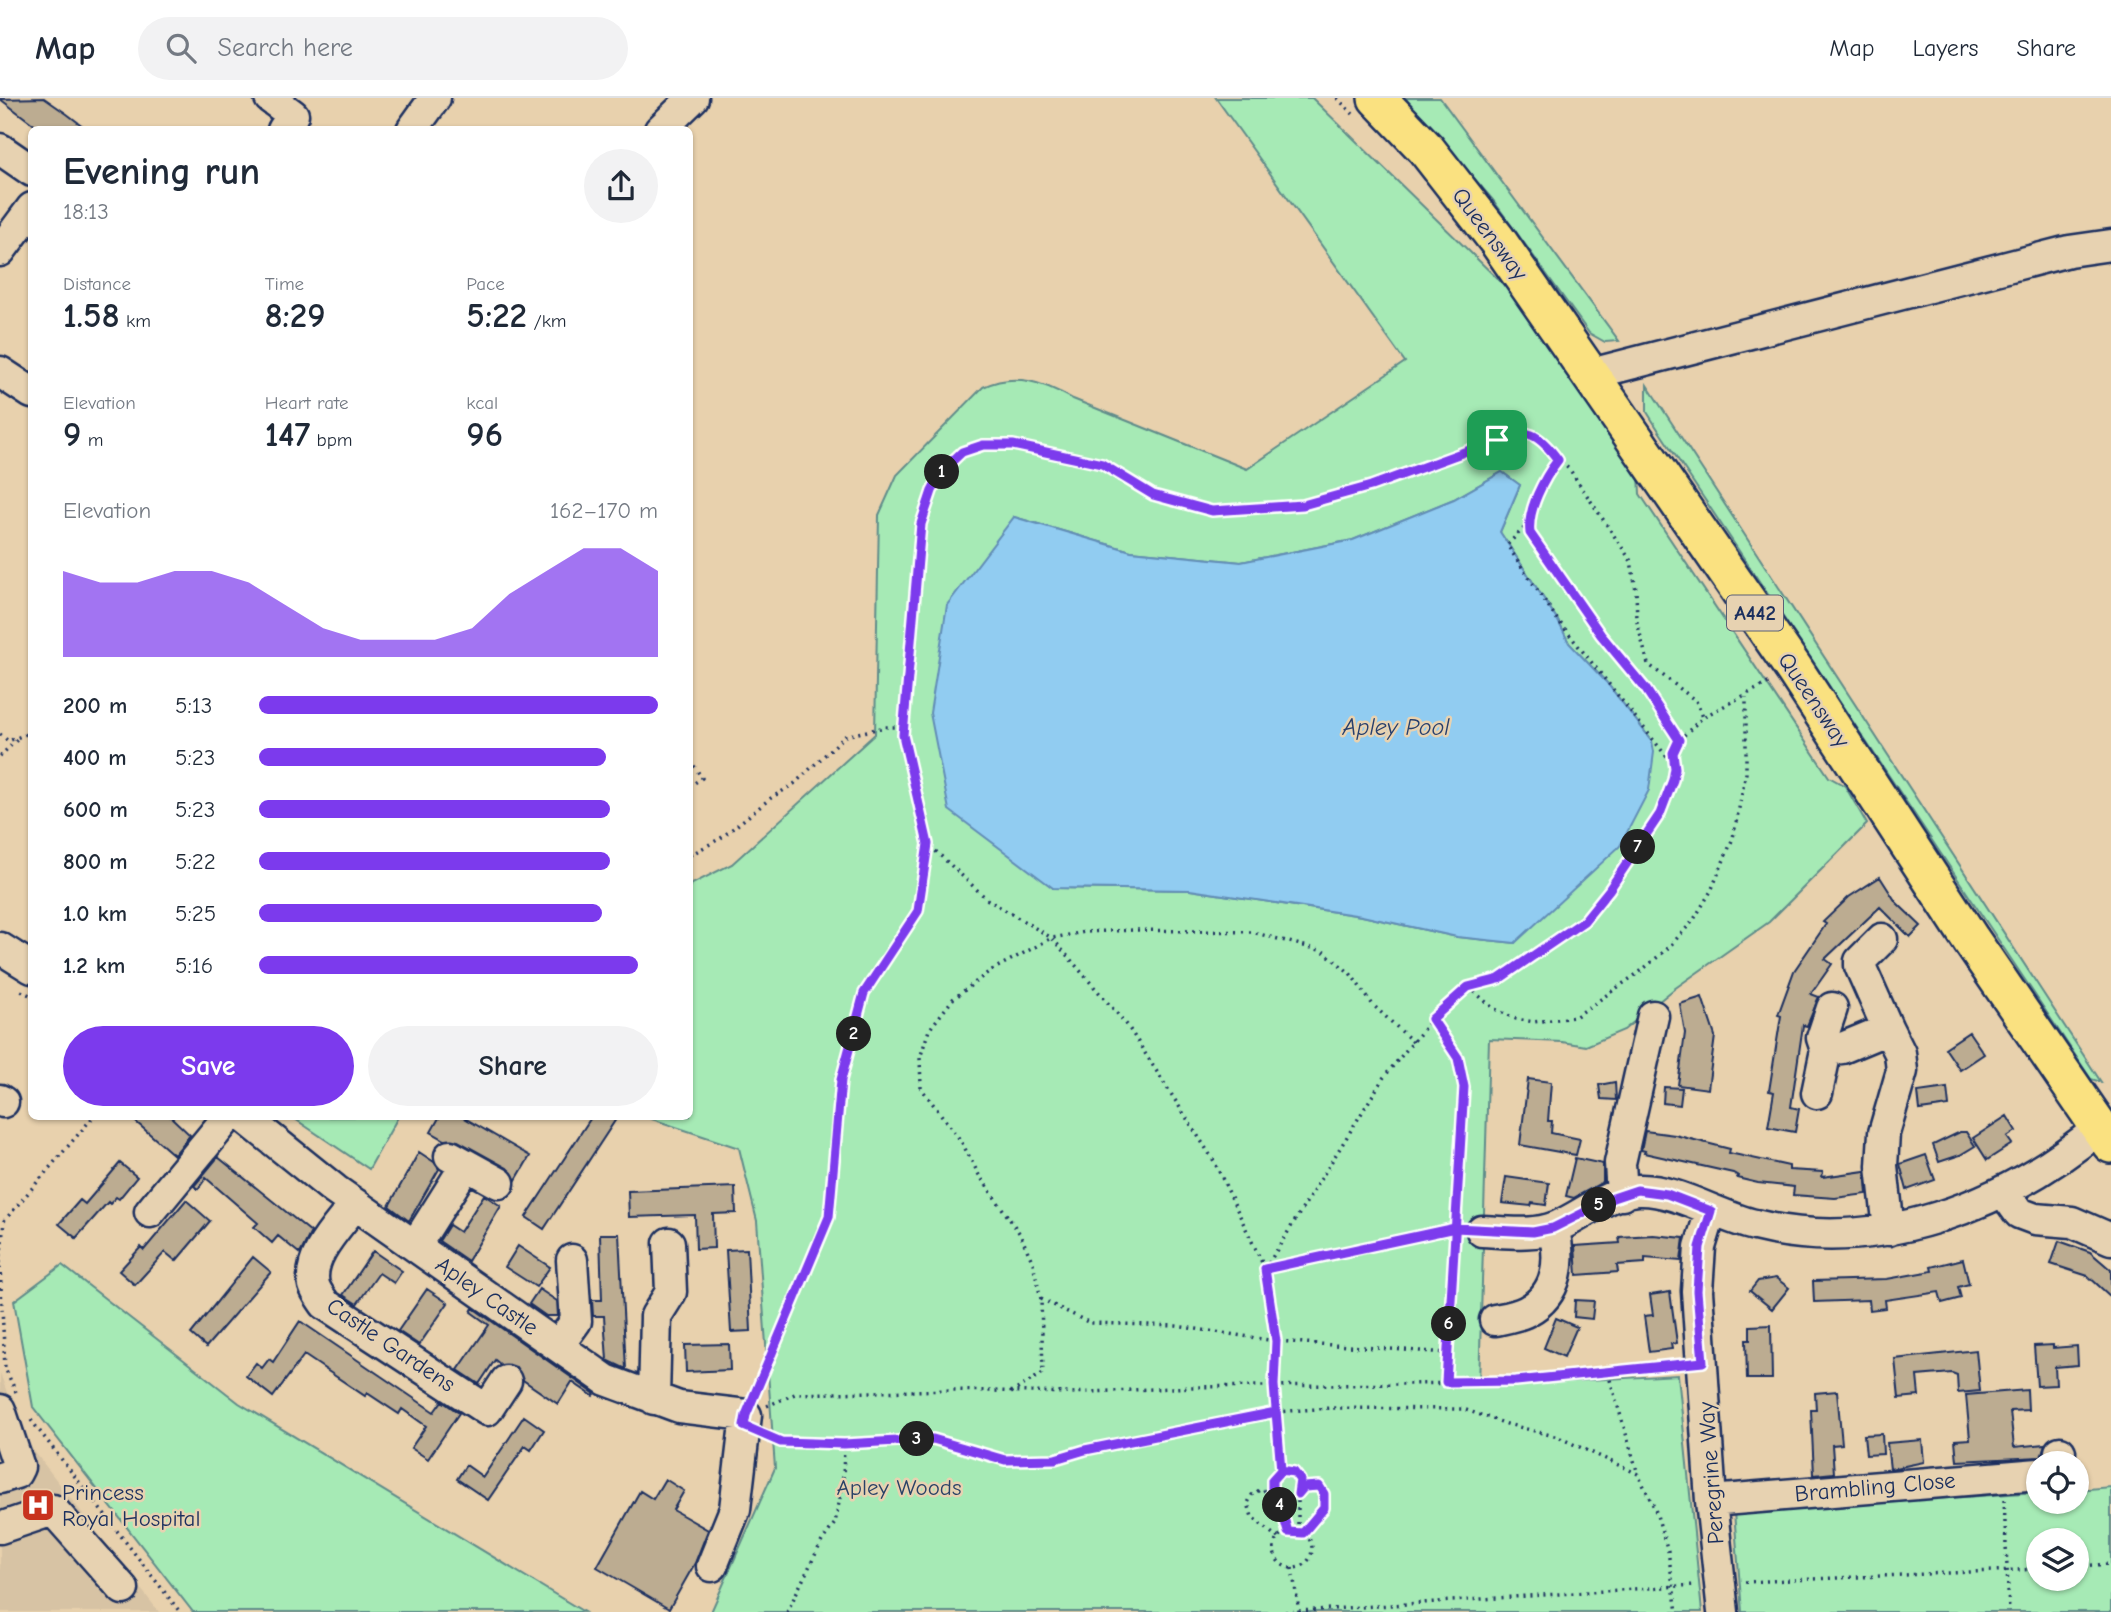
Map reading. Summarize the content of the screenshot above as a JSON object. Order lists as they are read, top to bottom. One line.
{"streets":{"main road":["Queensway","A442"],"street":["Apley Castle","Castle Gardens","Peregrine Way","Brambling Close"]},"crossings":[["Apley Castle","Castle Gardens"],["Peregrine Way","Brambling Close"]],"water":["Apley Pool"],"parks":["Apley Woods"],"places":{"hospital":["Princess Royal Hospital"]},"page":{"header":"Map","search":"Search here","nav":["Map","Layers","Share"],"heading":["Evening run","18:13"],"stats":[["Distance","1.58 km"],["Time","8:29"],["Pace","5:22 /km"],["Elevation","9 m"],["Heart rate","147 bpm"],["kcal","96"]],"pins":["1","7","2","5","6","3","4"],"chart":["Elevation","162–170 m"],"list":[{"name":"200 m","note":"5:13"},{"name":"400 m","note":"5:23"},{"name":"600 m","note":"5:23"},{"name":"800 m","note":"5:22"},{"name":"1.0 km","note":"5:25"},{"name":"1.2 km","note":"5:16"}],"buttons":["Save","Share"]}}
